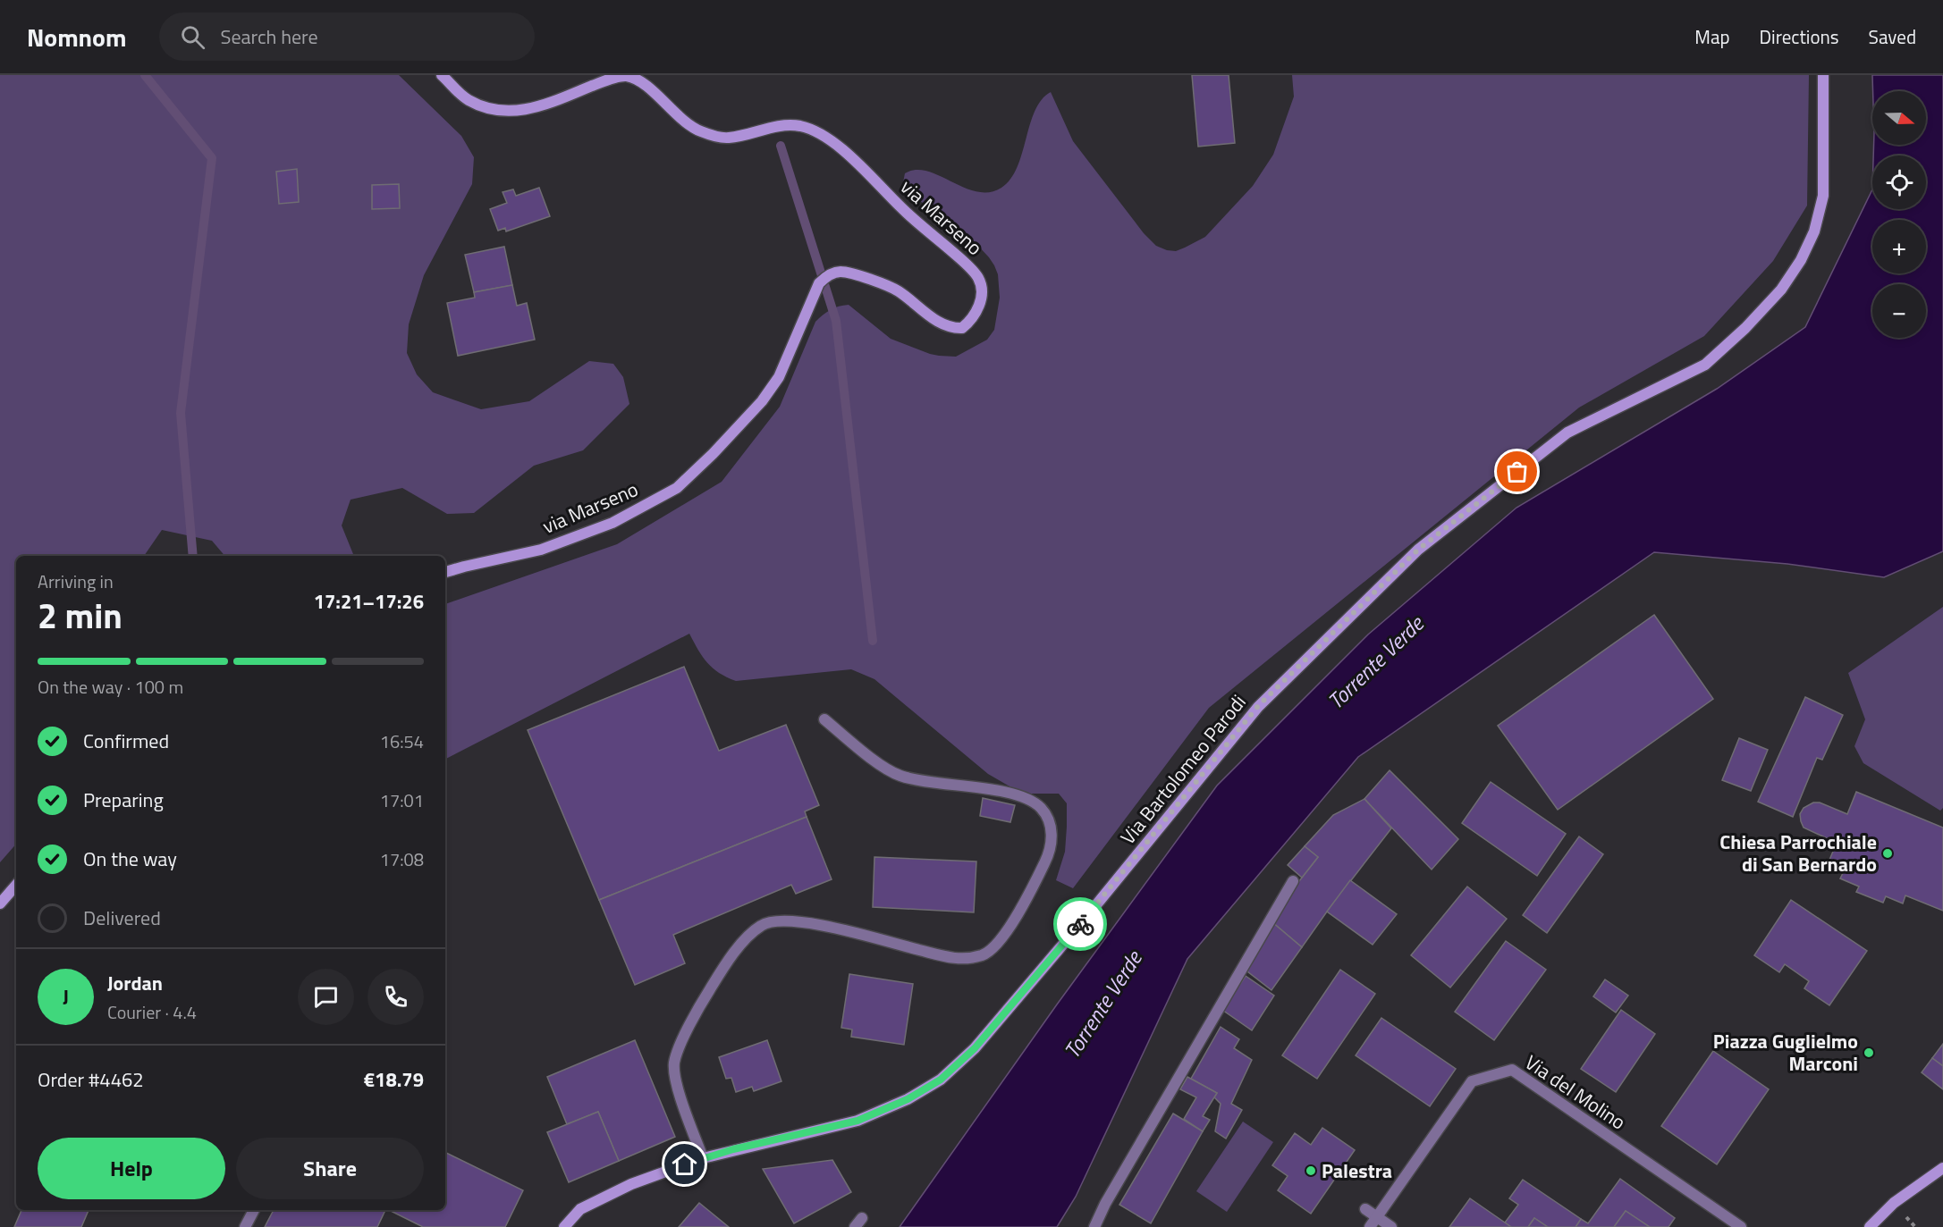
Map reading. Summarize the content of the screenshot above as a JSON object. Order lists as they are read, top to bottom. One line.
{"streets":{"main road":["via Marseno","Via Bartolomeo Parodi"],"street":["Via del Molino"]},"water":["Torrente Verde"],"places":["Chiesa Parrochiale di San Bernardo","Piazza Guglielmo Marconi","Palestra"],"north":"right","page":{"header":"Nomnom","search":"Search here","nav":["Map","Directions","Saved"],"map_buttons":["+","−"],"heading":["2 min","Arriving in","17:21–17:26"],"panel":["Jordan","Courier · 4.4","Order #4462","€18.79"],"bar":"On the way · 100 m","list":[["Confirmed","16:54"],["Preparing","17:01"],["On the way","17:08"],"Delivered"],"round":"J","buttons":["Help","Share"]}}
